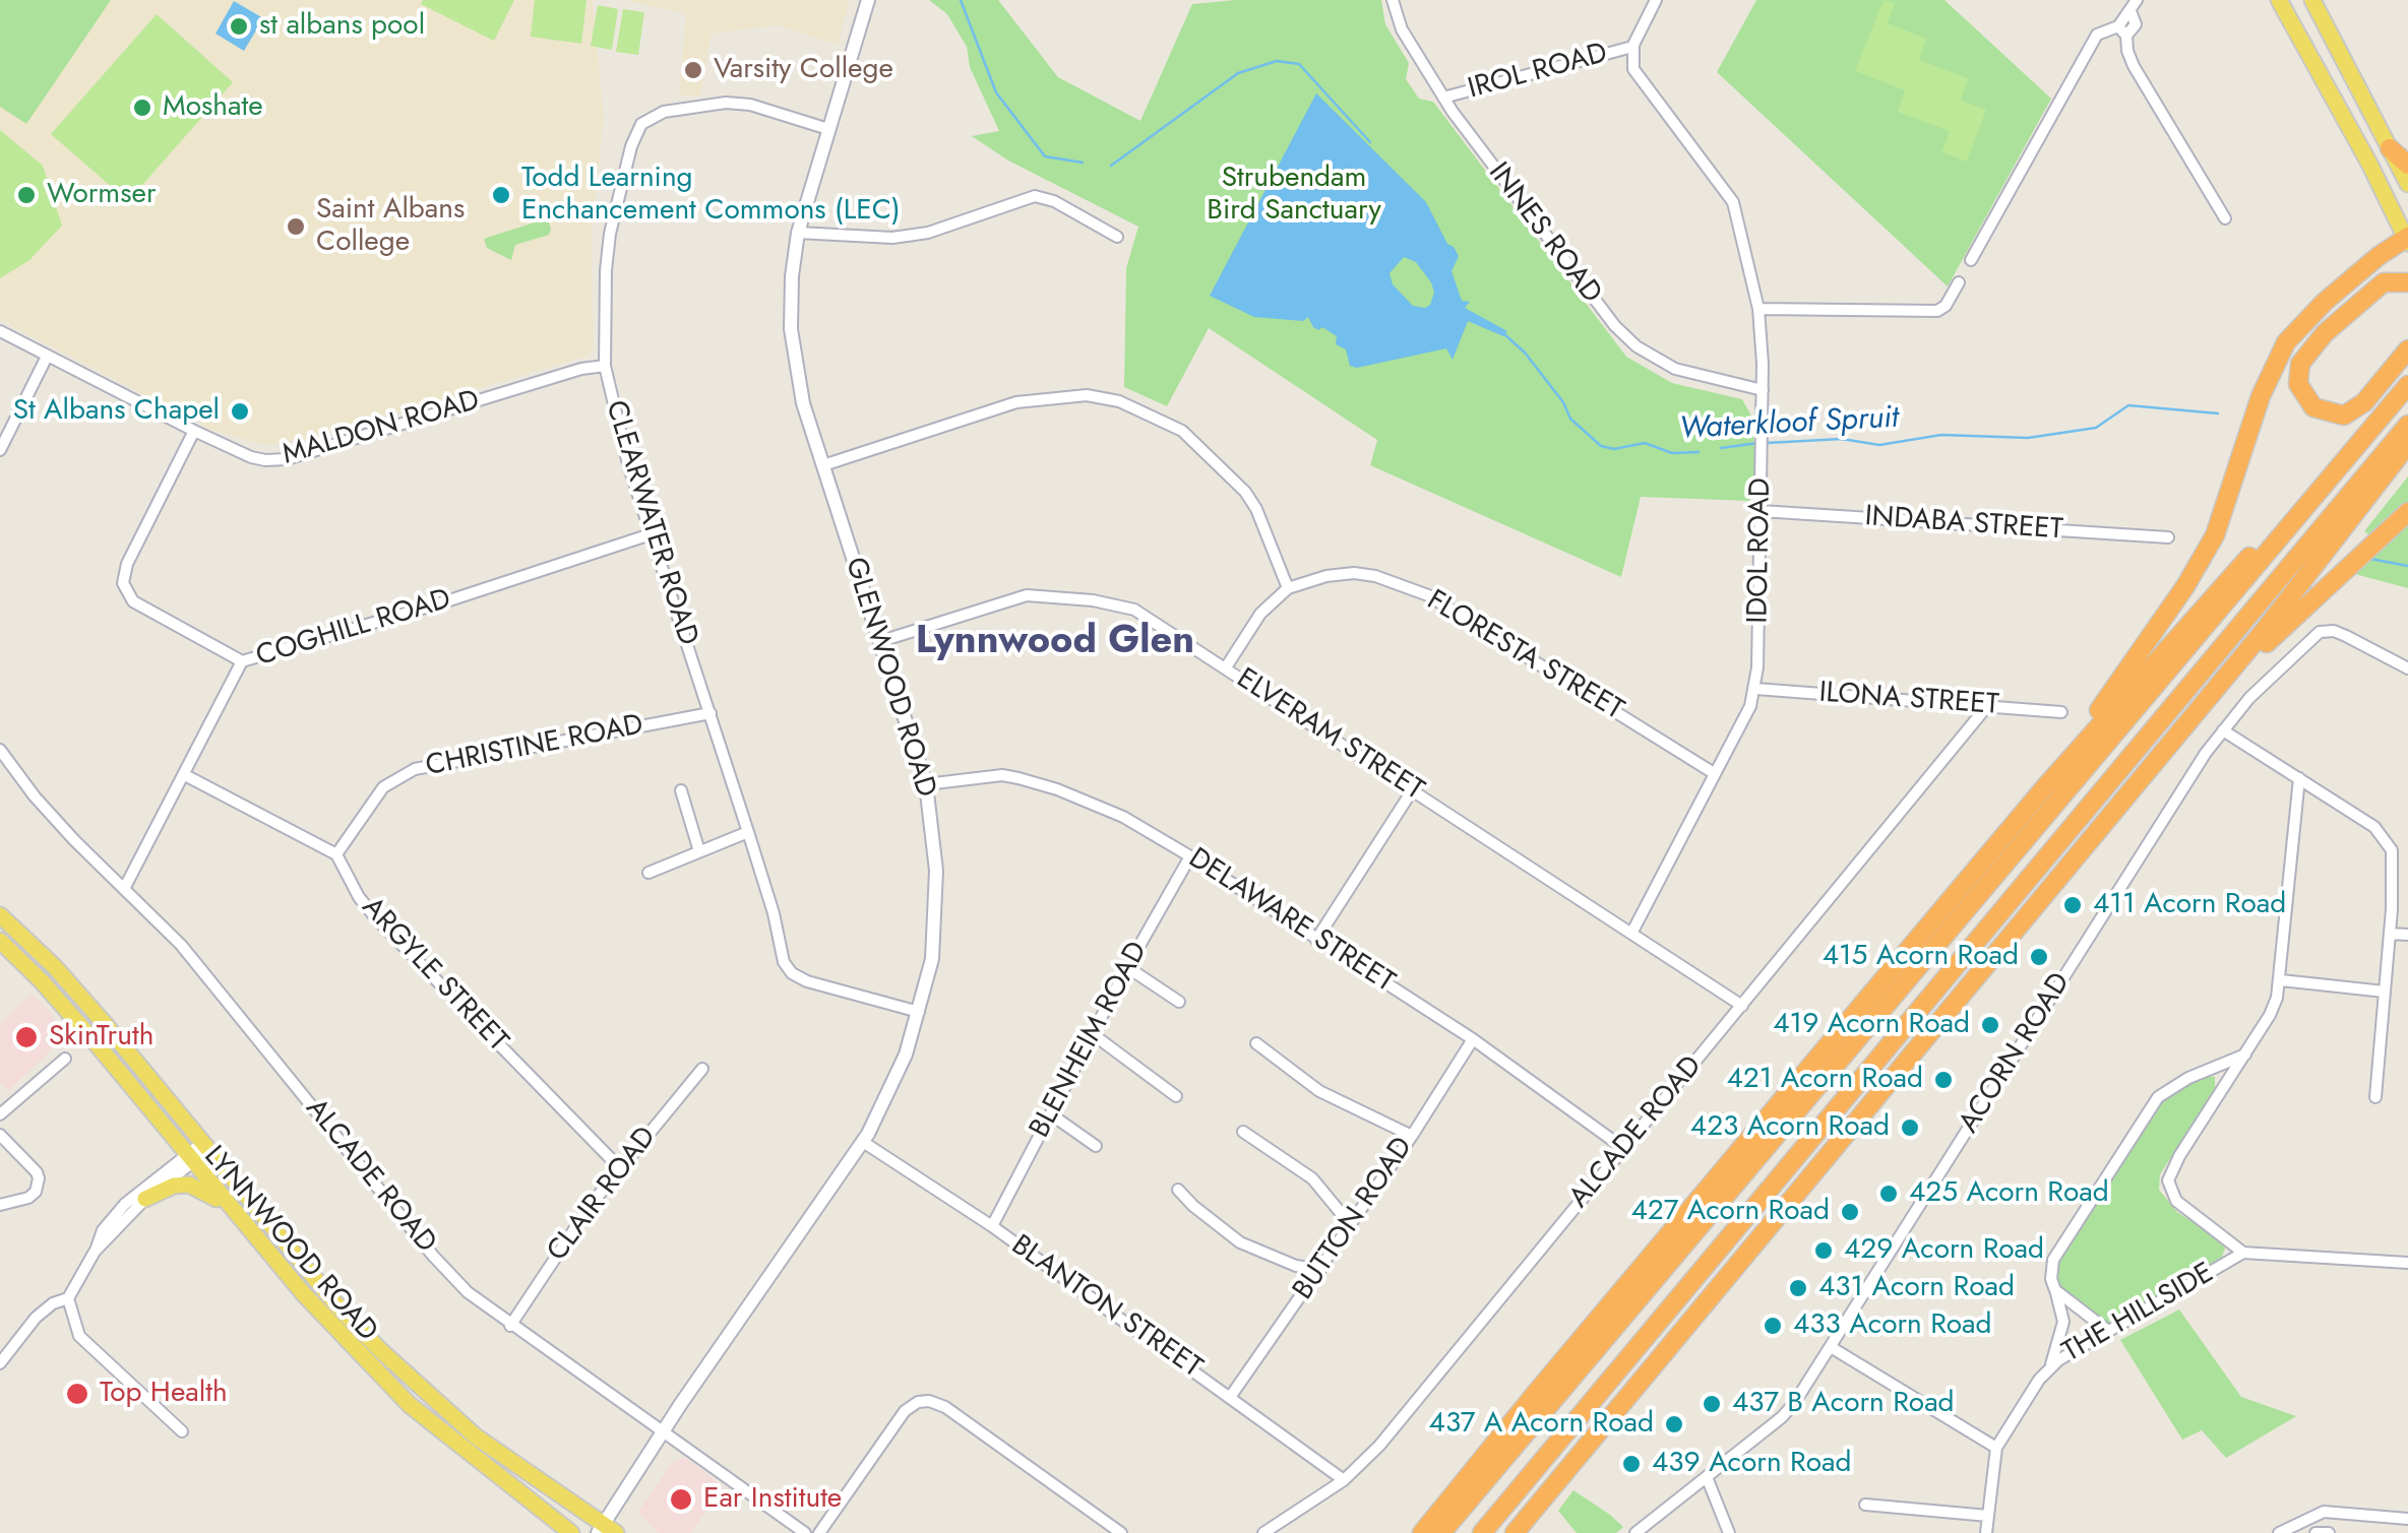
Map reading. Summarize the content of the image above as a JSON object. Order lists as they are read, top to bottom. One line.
{"streets":{"main road":["LYNNWOOD ROAD"],"street":["IROL ROAD","INNES ROAD","MALDON ROAD","CLEARWATER ROAD","INDABA STREET","IDOL ROAD","COGHILL ROAD","FLORESTA STREET","GLENWOOD ROAD","ILONA STREET","ELVERAM STREET","CHRISTINE ROAD","DELAWARE STREET","ARGYLE STREET","BLENHEIM ROAD","ACORN ROAD","ALCADE ROAD","CLAIR ROAD","BUTTON ROAD","BLANTON STREET","THE HILLSIDE"]},"crossings":[["IROL ROAD","INNES ROAD"],["IROL ROAD","IDOL ROAD"],["INNES ROAD","IDOL ROAD"],["MALDON ROAD","CLEARWATER ROAD"],["CLEARWATER ROAD","COGHILL ROAD"],["CLEARWATER ROAD","GLENWOOD ROAD"],["CLEARWATER ROAD","CHRISTINE ROAD"],["INDABA STREET","IDOL ROAD"],["IDOL ROAD","FLORESTA STREET"],["IDOL ROAD","ILONA STREET"],["IDOL ROAD","ELVERAM STREET"],["COGHILL ROAD","ALCADE ROAD"],["GLENWOOD ROAD","ELVERAM STREET"],["GLENWOOD ROAD","DELAWARE STREET"],["GLENWOOD ROAD","ALCADE ROAD"],["GLENWOOD ROAD","LYNNWOOD ROAD"],["GLENWOOD ROAD","BLANTON STREET"],["ILONA STREET","ALCADE ROAD"],["ELVERAM STREET","ALCADE ROAD"],["CHRISTINE ROAD","ARGYLE STREET"],["DELAWARE STREET","BLENHEIM ROAD"],["DELAWARE STREET","ALCADE ROAD"],["DELAWARE STREET","BUTTON ROAD"],["ARGYLE STREET","CLAIR ROAD"],["BLENHEIM ROAD","BLANTON STREET"],["ALCADE ROAD","CLAIR ROAD"],["ALCADE ROAD","BLANTON STREET"],["BUTTON ROAD","BLANTON STREET"]],"districts":["Lynnwood Glen"],"water":["Waterkloof Spruit"],"parks":["Strubendam Bird Sanctuary"],"places":["st albans pool","Varsity College","Moshate","Wormser","Todd Learning Enchancement Commons (LEC)","Saint Albans College","St Albans Chapel","411 Acorn Road","415 Acorn Road","419 Acorn Road","SkinTruth","421 Acorn Road","423 Acorn Road","425 Acorn Road","427 Acorn Road","429 Acorn Road","431 Acorn Road","433 Acorn Road","Top Health","437 B Acorn Road","437 A Acorn Road","439 Acorn Road","Ear Institute"]}
